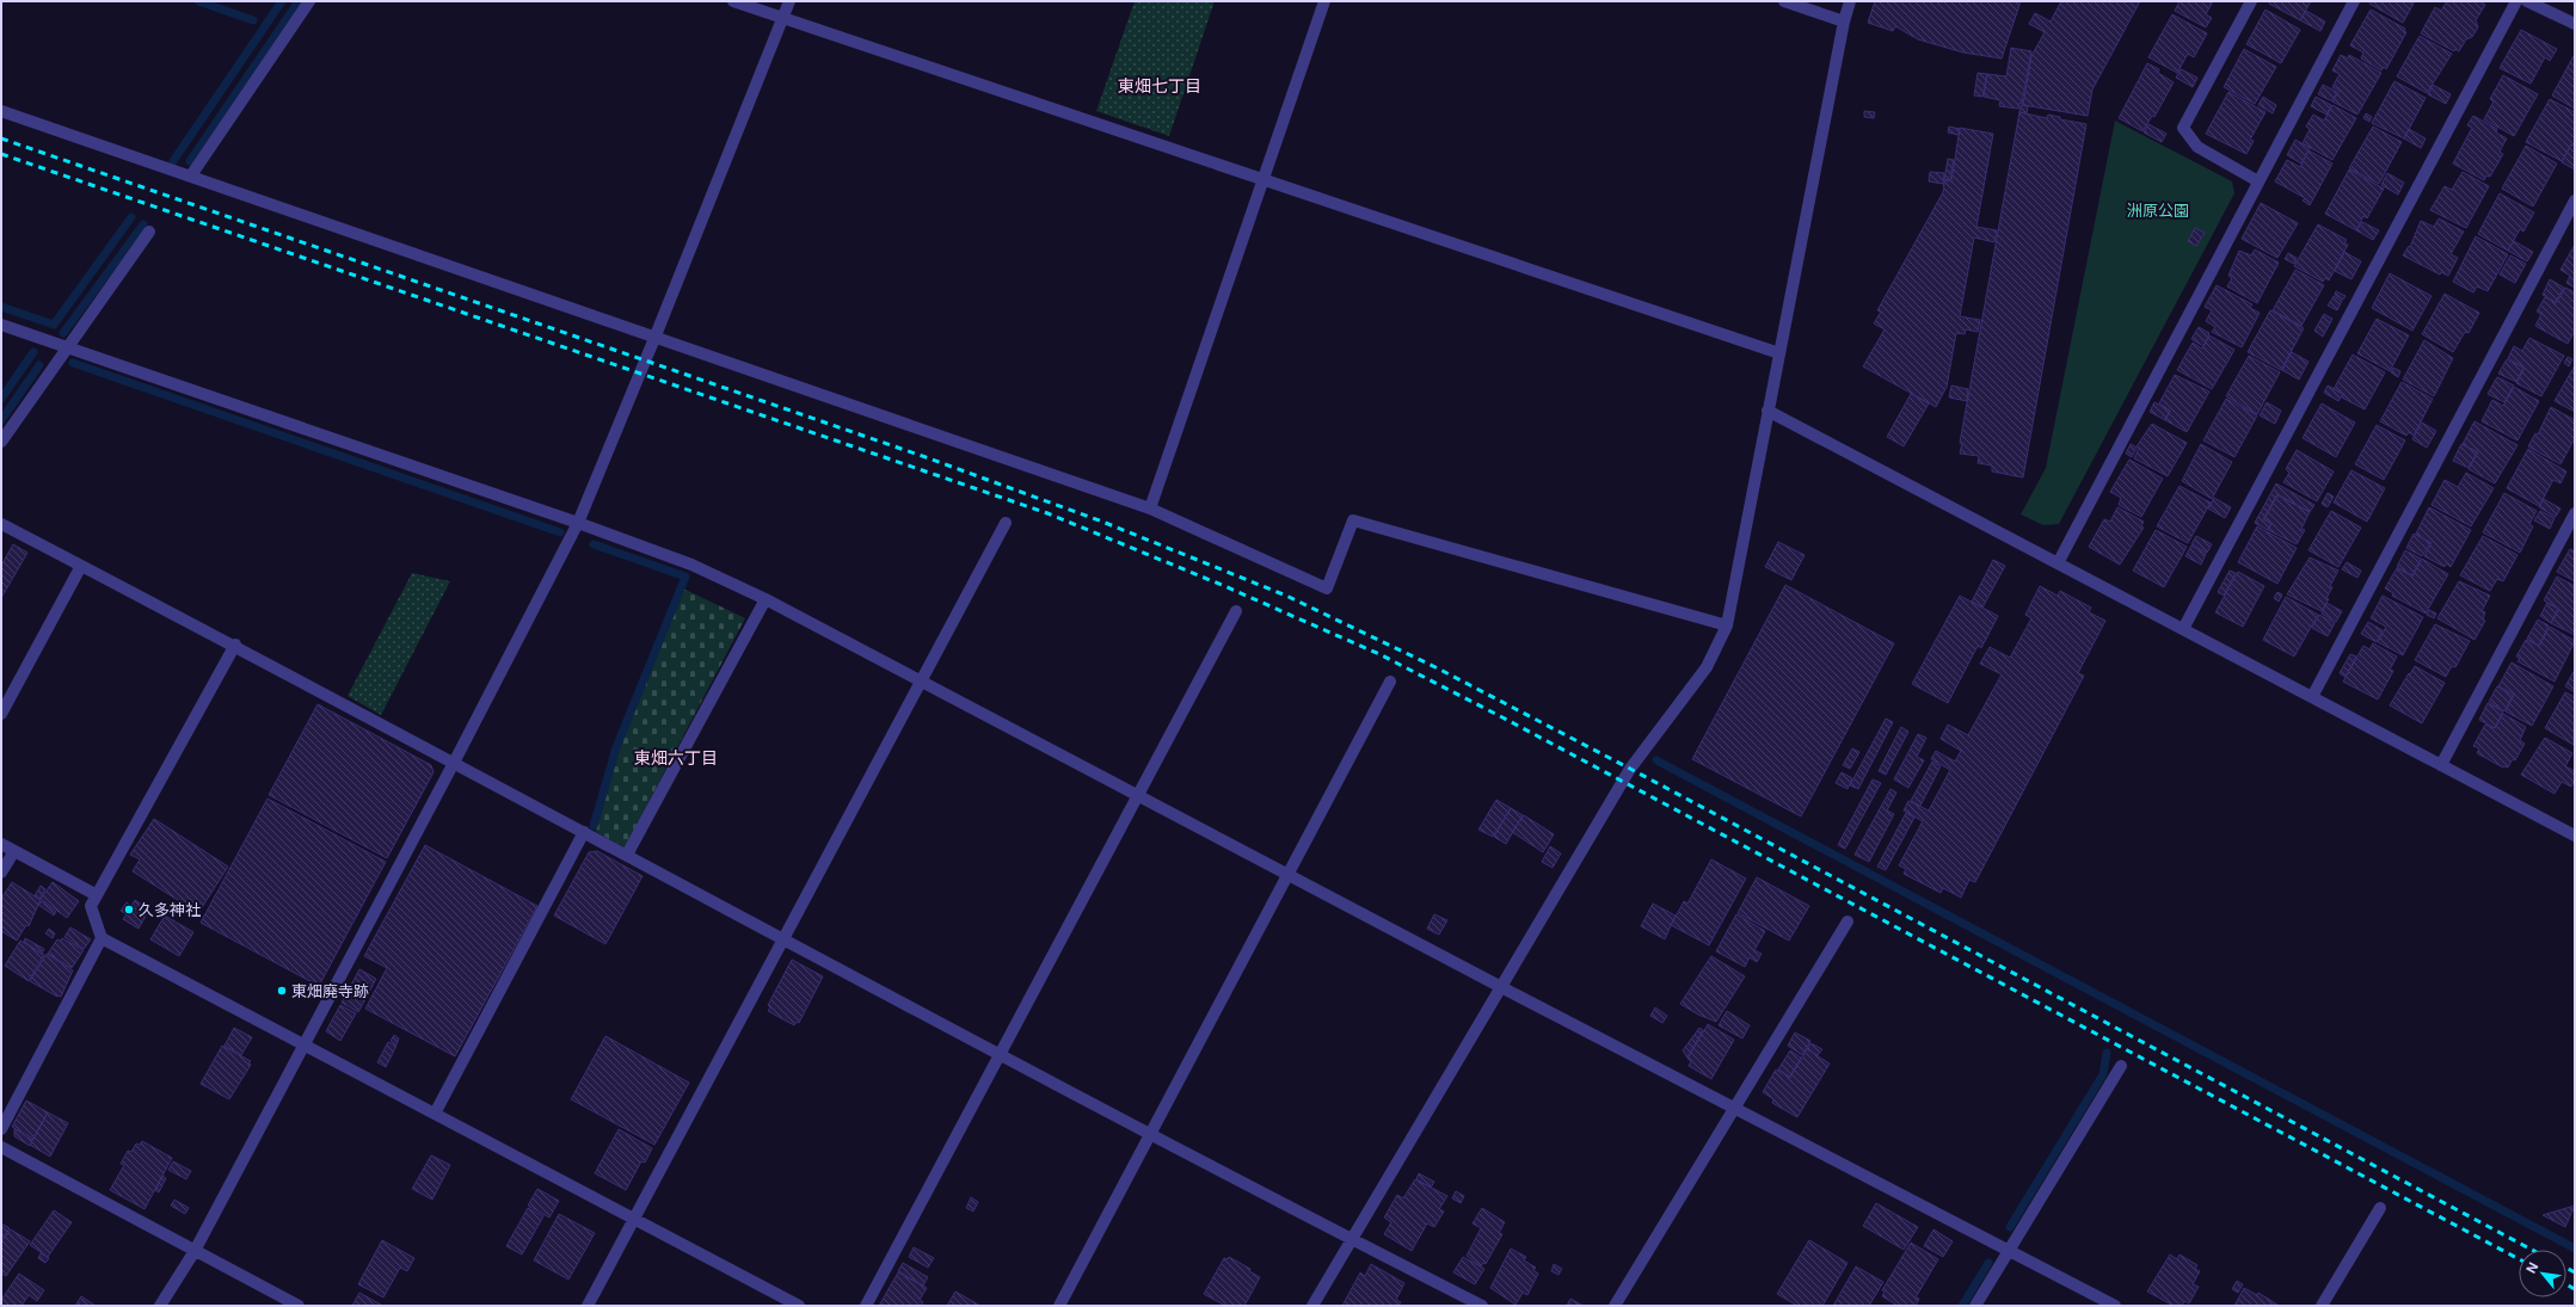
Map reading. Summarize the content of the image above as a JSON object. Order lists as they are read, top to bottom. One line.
{"districts":["東畑七丁目","東畑六丁目"],"parks":["洲原公園"],"places":["久多神社","東畑廃寺跡"],"north":"top left"}
